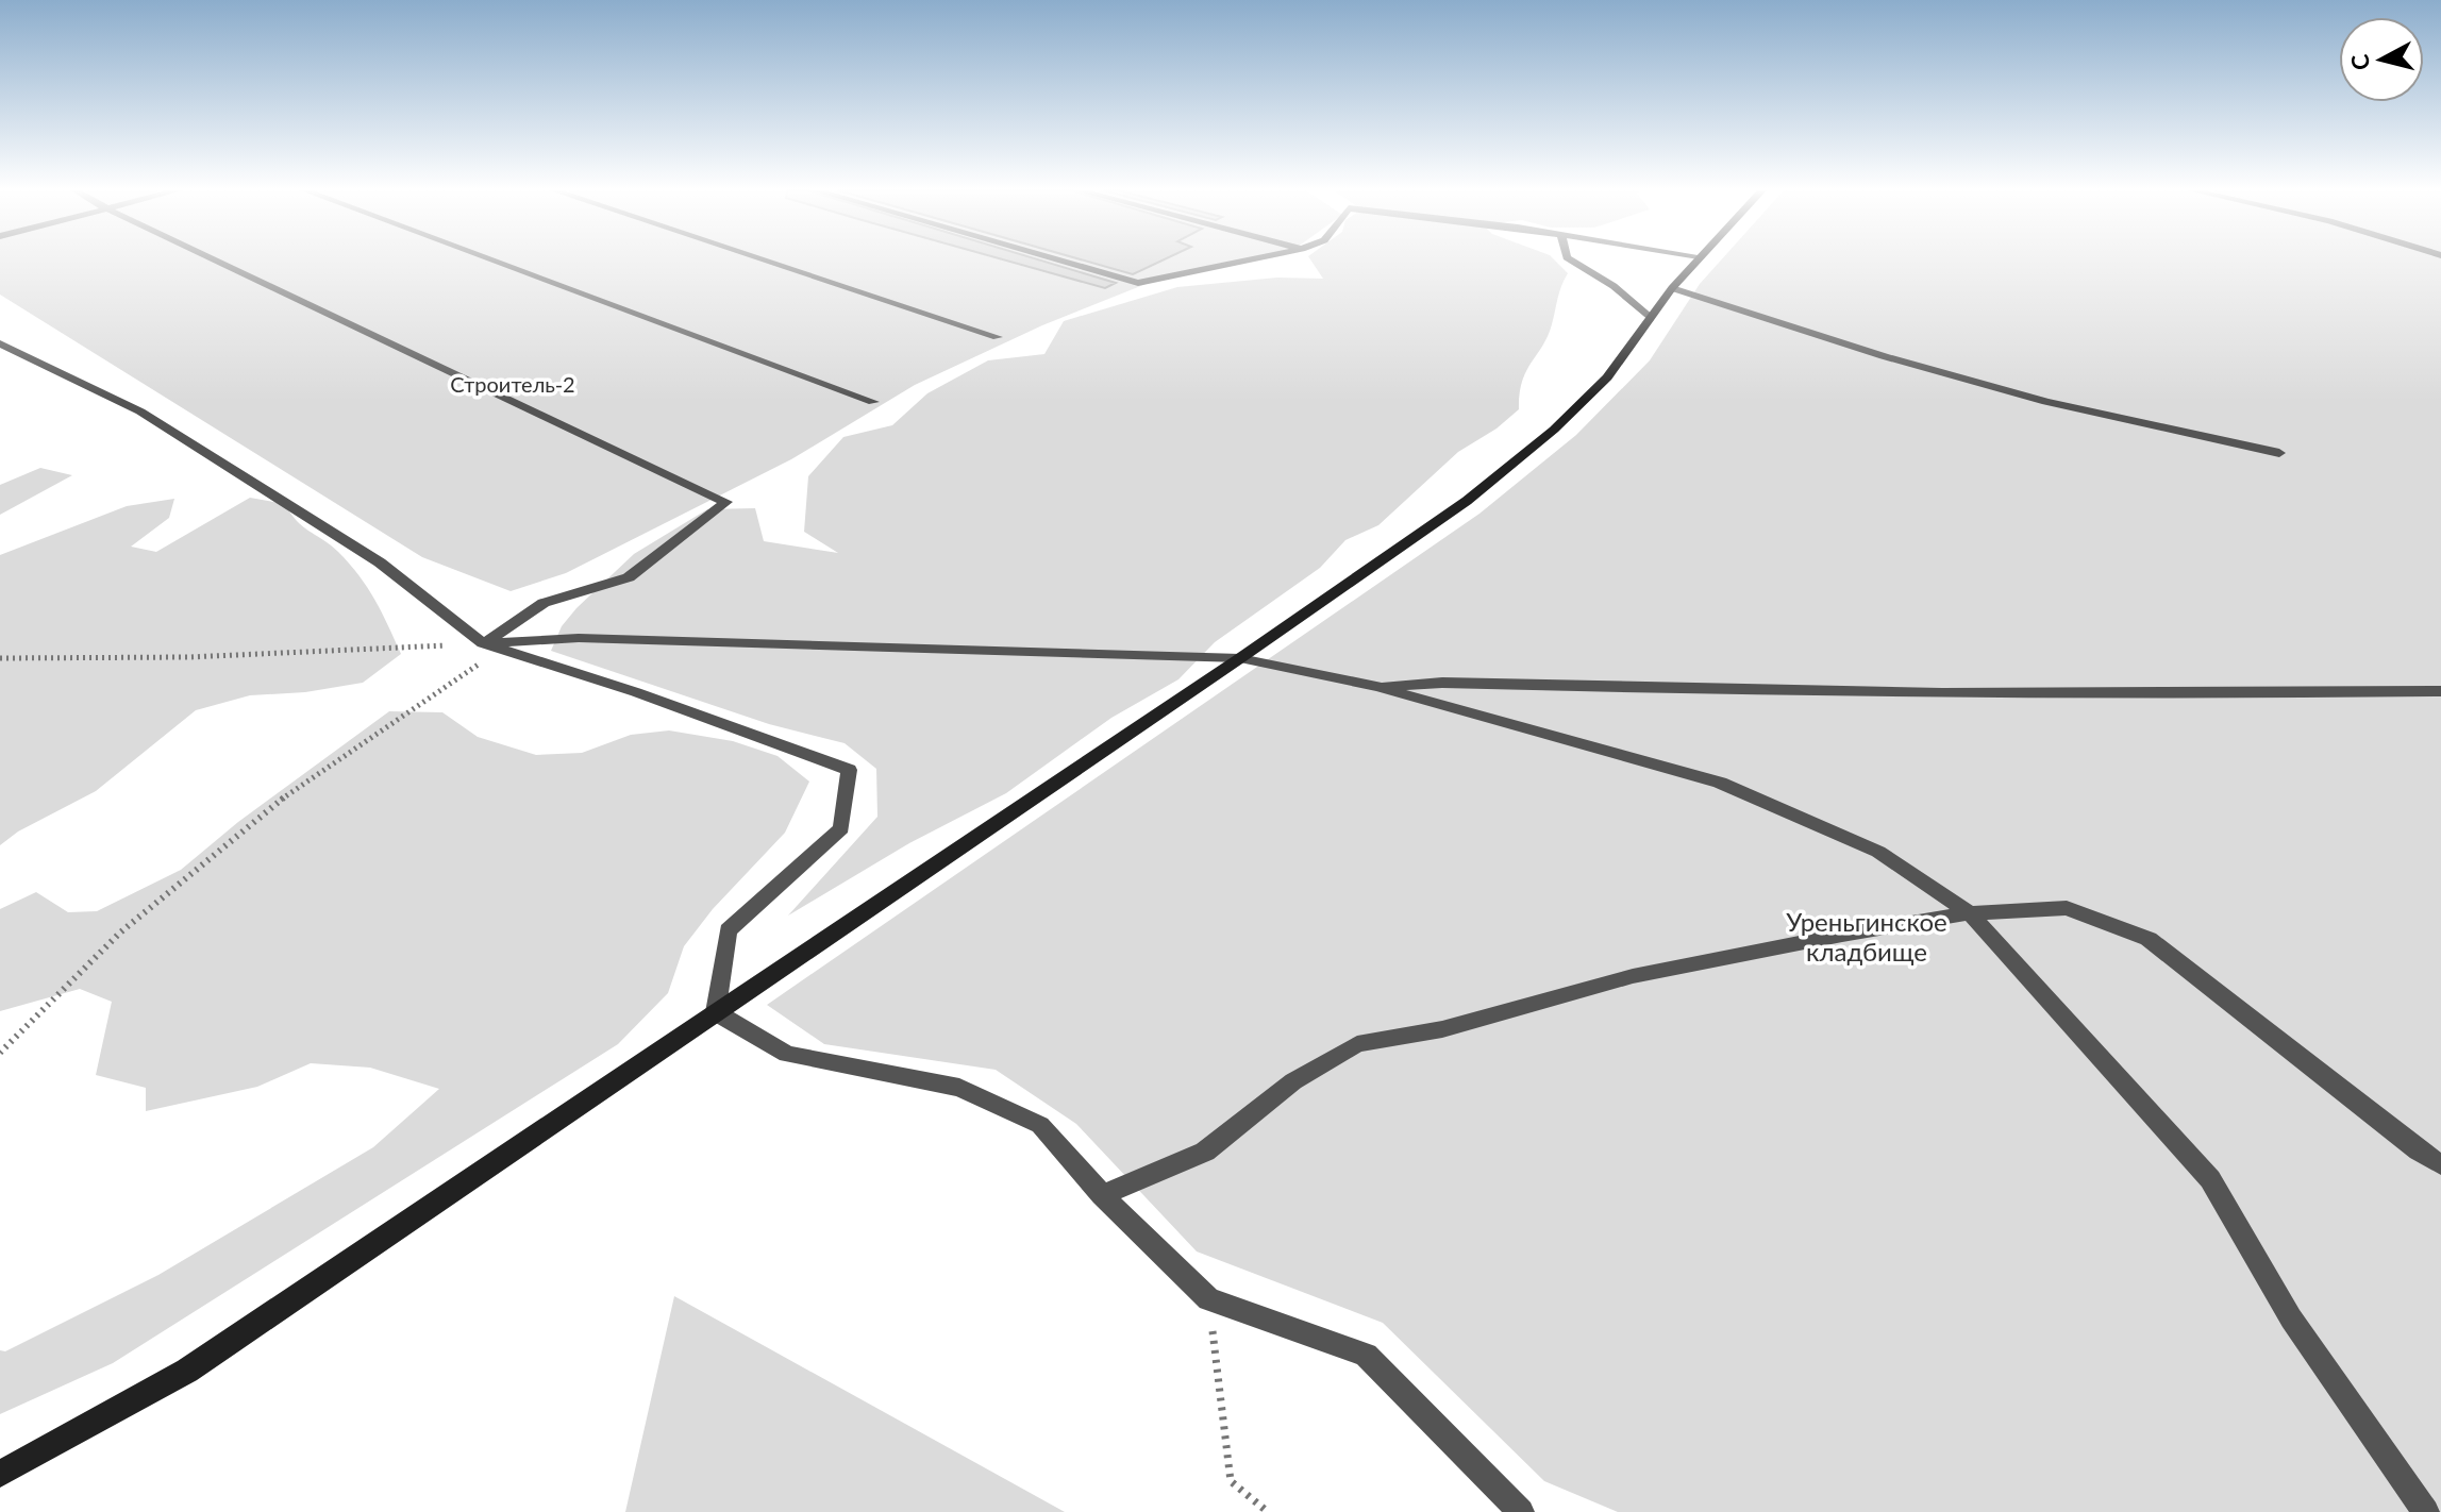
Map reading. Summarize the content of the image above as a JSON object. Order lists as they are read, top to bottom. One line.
{"parks":["Строитель-2","Уреньгинское кладбище"],"north":"left"}
